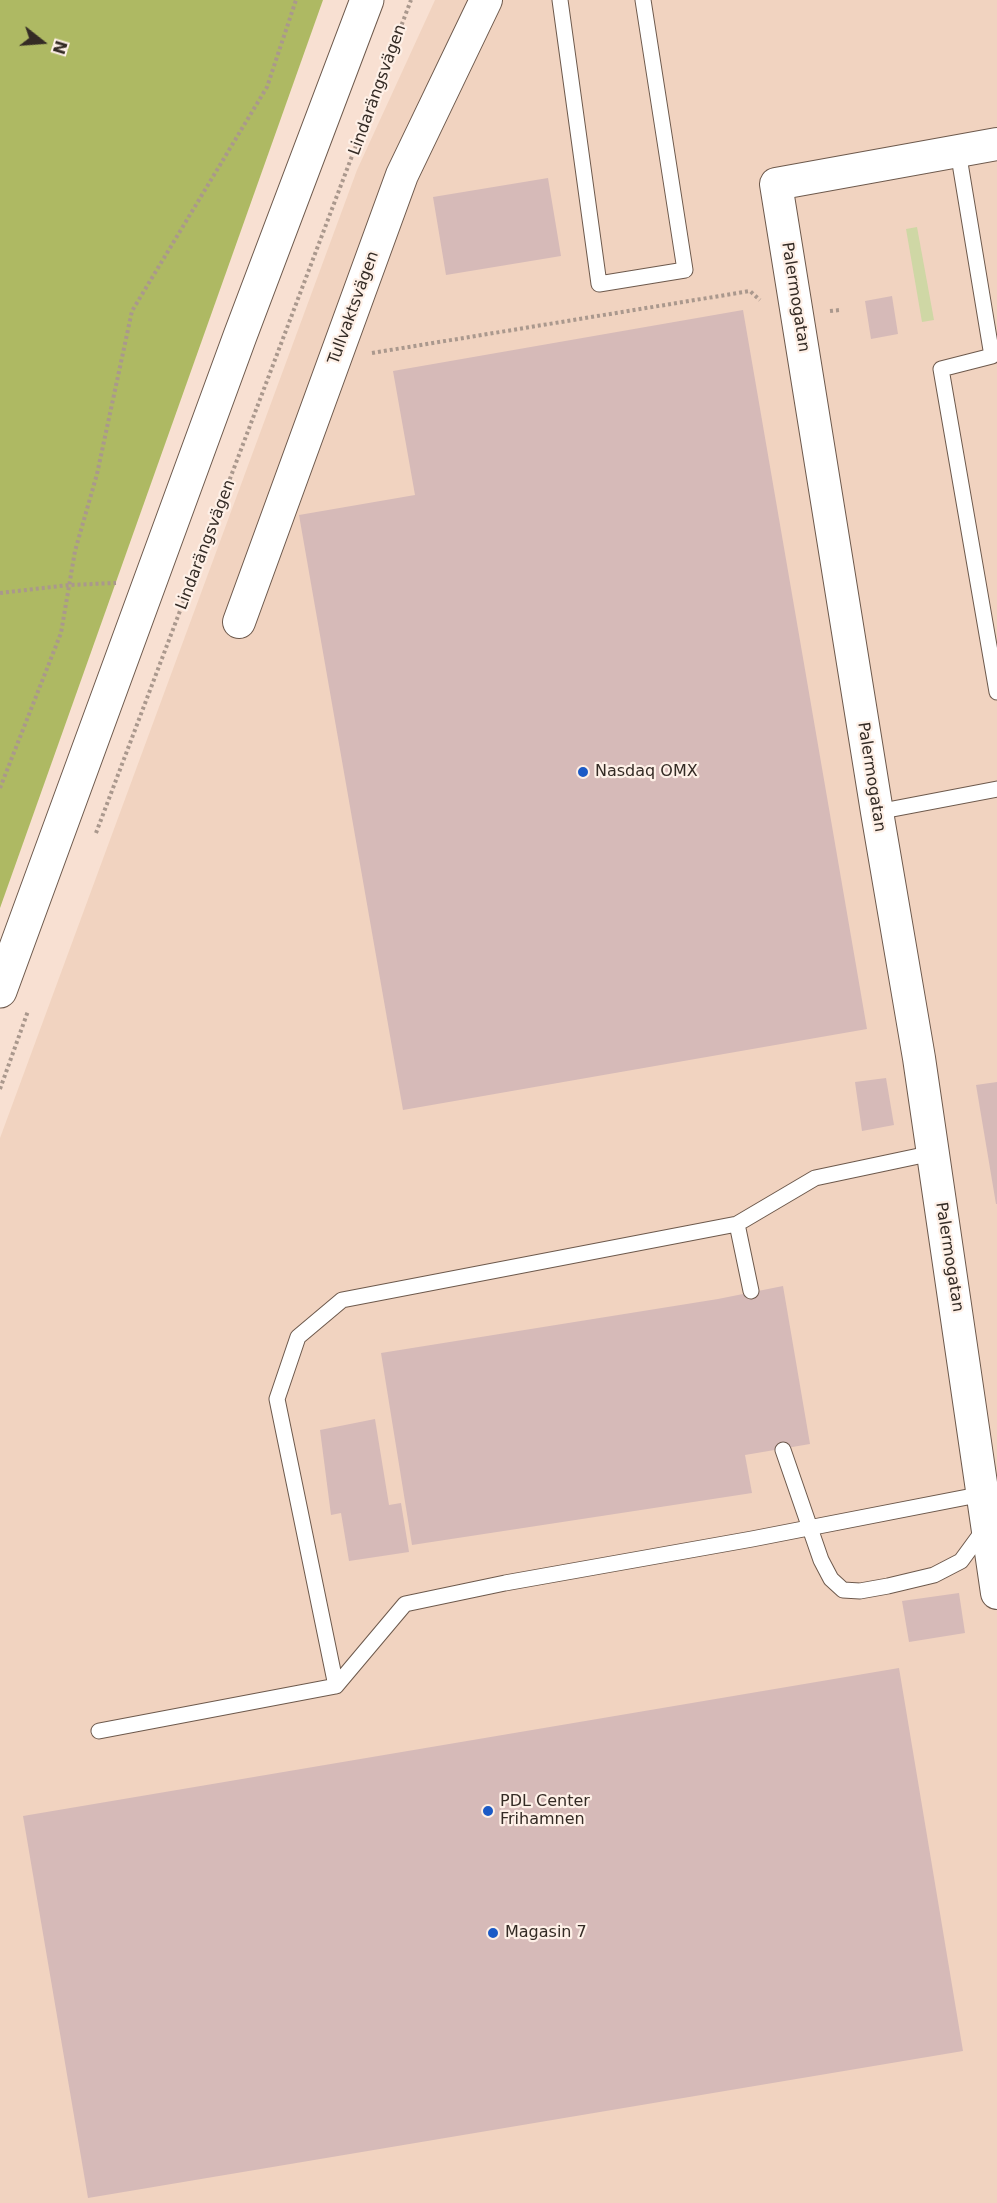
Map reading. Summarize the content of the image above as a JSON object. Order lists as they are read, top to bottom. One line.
{"streets":{"street":["Palermogatan","Tullvaktsvägen"],"path":["Lindarängsvägen"]},"places":["Nasdaq OMX","PDL Center Frihamnen","Magasin 7"],"north":"right"}
